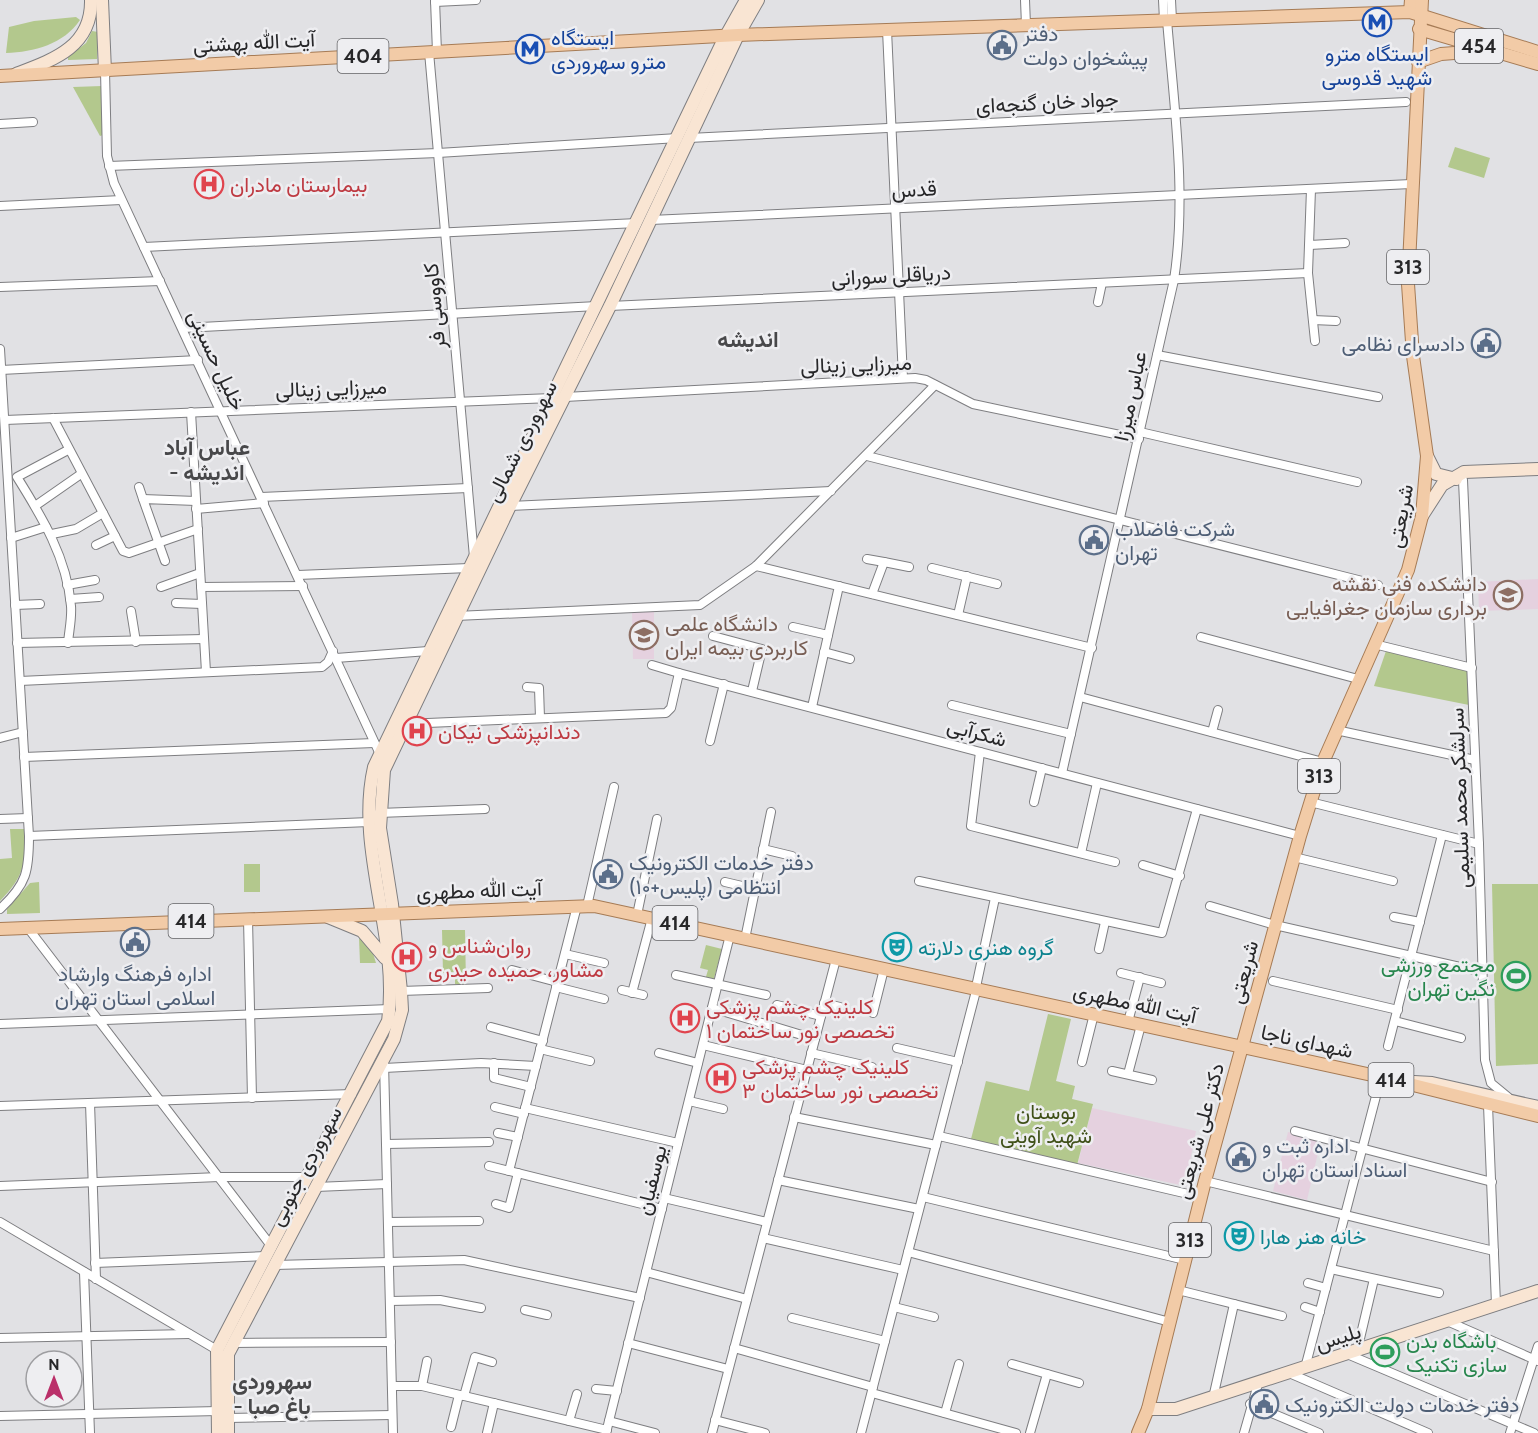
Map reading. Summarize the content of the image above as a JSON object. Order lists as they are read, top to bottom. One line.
{"streets":{"main road":["آیت الله بهشتی","454","404","313","سهروردی شمالی","شریعتی","آیت الله مطهری","414","شهدای ناجا","دکتر علی شریعتی","سهروردی جنوبی","پلیس"],"street":["جواد خان گنجه‌ای","قدس","دریاقلی سورانی","کاووسی فر","خلیل حسینی","میرزایی زینالی","عباس میرزا","شکرآبی","سرلشکر محمد سلیمی","یوسفیان"]},"crossings":[["آیت الله بهشتی","454"],["آیت الله بهشتی","کاووسی فر"],["آیت الله بهشتی","خلیل حسینی"],["آیت الله بهشتی","عباس میرزا"],["آیت الله بهشتی","سهروردی شمالی"],["آیت الله بهشتی","شریعتی"],["454","شریعتی"],["جواد خان گنجه‌ای","کاووسی فر"],["جواد خان گنجه‌ای","خلیل حسینی"],["جواد خان گنجه‌ای","عباس میرزا"],["جواد خان گنجه‌ای","سهروردی شمالی"],["جواد خان گنجه‌ای","شریعتی"],["قدس","عباس میرزا"],["قدس","سهروردی شمالی"],["قدس","شریعتی"],["دریاقلی سورانی","عباس میرزا"],["دریاقلی سورانی","سهروردی شمالی"],["کاووسی فر","میرزایی زینالی"],["کاووسی فر","سهروردی شمالی"],["خلیل حسینی","میرزایی زینالی"],["خلیل حسینی","سهروردی شمالی"],["میرزایی زینالی","عباس میرزا"],["میرزایی زینالی","سهروردی شمالی"],["عباس میرزا","شکرآبی"],["سهروردی شمالی","آیت الله مطهری"],["سهروردی شمالی","سهروردی جنوبی"],["شریعتی","شکرآبی"],["شریعتی","آیت الله مطهری"],["شریعتی","شهدای ناجا"],["شریعتی","دکتر علی شریعتی"],["آیت الله مطهری","شهدای ناجا"],["آیت الله مطهری","دکتر علی شریعتی"],["آیت الله مطهری","سهروردی جنوبی"],["آیت الله مطهری","یوسفیان"],["شهدای ناجا","دکتر علی شریعتی"],["دکتر علی شریعتی","پلیس"]],"districts":["اندیشه","عباس آباد - اندیشه","سهروردی - باغ صبا"],"parks":["بوستان شهید آوینی"],"places":{"metro station":["ایستگاه مترو شهید قدوسی","ایستگاه مترو سهروردی"],"public building":["دفتر پیشخوان دولت","دادسرای نظامی","شرکت فاضلاب تهران","دفتر خدمات الکترونیک انتظامی (پلیس+۱۰)","اداره فرهنگ وارشاد اسلامی استان تهران","اداره ثبت و اسناد استان تهران","دفتر خدمات دولت الکترونیک"],"hospital":["بیمارستان مادران","دندانپزشکی نیکان","روان‌شناس و مشاور، حمیده حیدری","کلینیک چشم پزشکی تخصصی نور ساختمان ۱","کلینیک چشم پزشکی تخصصی نور ساختمان ۳"],"school or university":["دانشکده فنی نقشه برداری سازمان جغرافیایی","دانشگاه علمی کاربردی بیمه ایران"],"theatre":["گروه هنری دلارته","خانه هنر هارا"],"sports":["مجتمع ورزشی نگین تهران","باشگاه بدن سازی تکنیک"]},"north":"top"}
